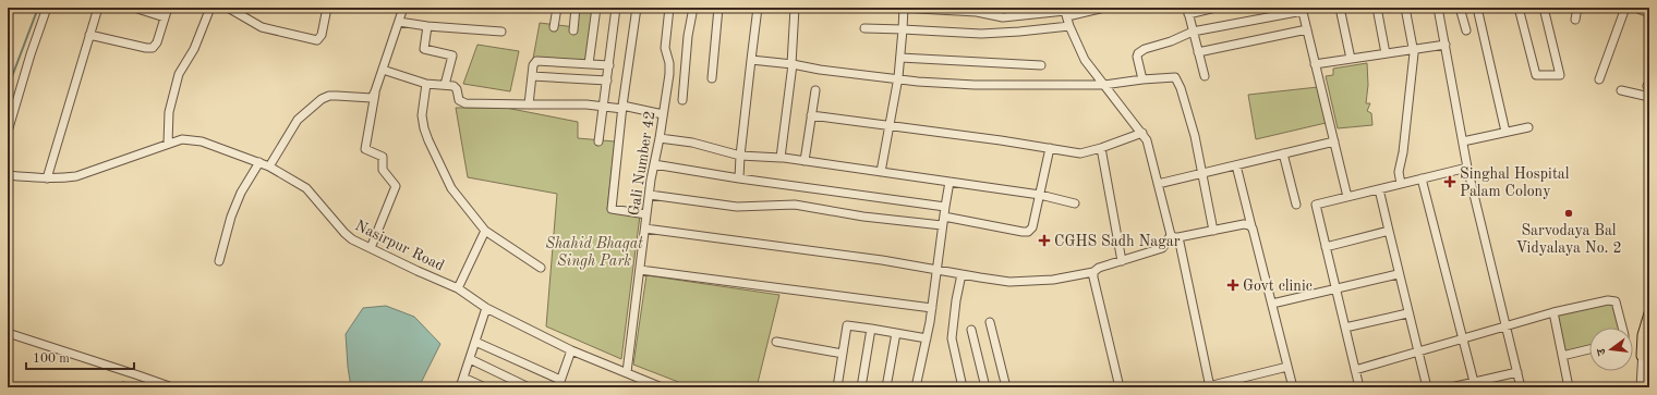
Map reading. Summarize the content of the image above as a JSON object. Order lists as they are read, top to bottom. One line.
{"streets":{"street":["Gali Number 42","Nasirpur Road"]},"crossings":[["Gali Number 42","Nasirpur Road"]],"parks":["Shahid Bhagat Singh Park"],"places":{"health":["Singhal Hospital Palam Colony","CGHS Sadh Nagar","Govt clinic"],"other":["Sarvodaya Bal Vidyalaya No. 2"]},"scale_bar":"100 m","north":"left"}
